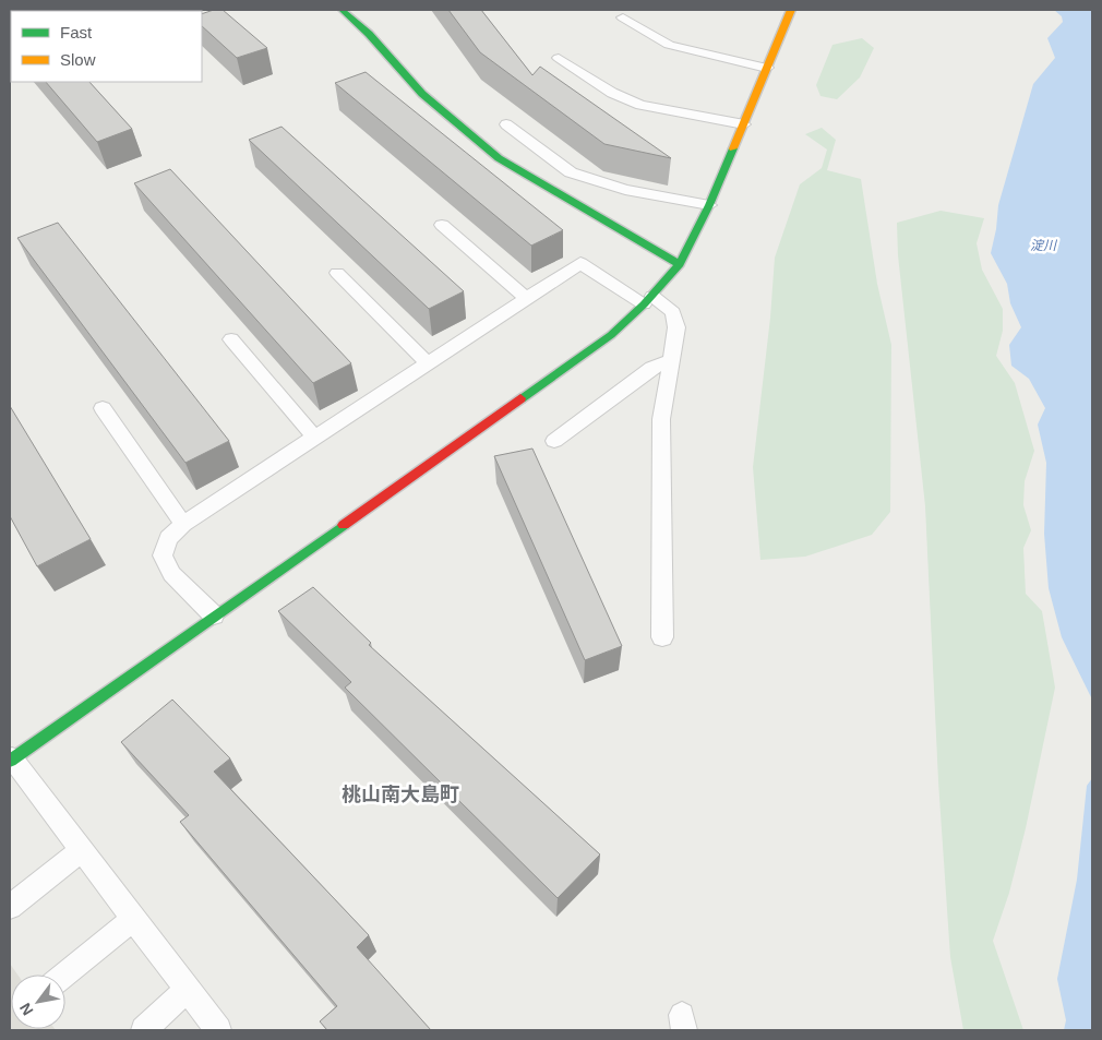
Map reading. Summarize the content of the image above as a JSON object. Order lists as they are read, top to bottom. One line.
{"districts":["桃山南大島町"],"water":["淀川"],"legend":["Fast","Slow"],"north":"bottom left"}
